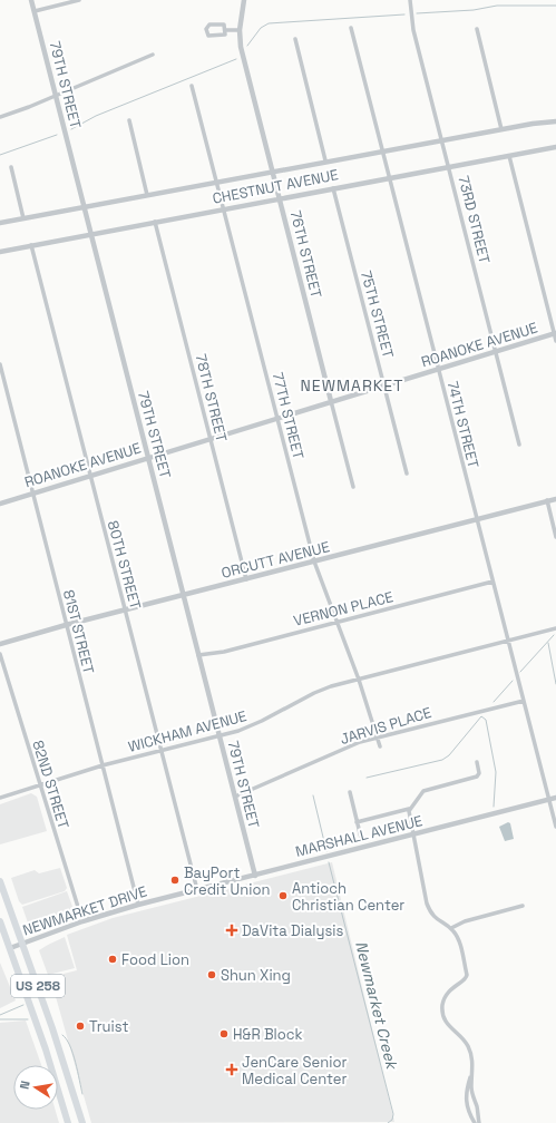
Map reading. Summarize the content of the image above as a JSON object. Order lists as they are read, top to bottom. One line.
{"streets":{"highway":["US 258"],"street":["79TH STREET","CHESTNUT AVENUE","73RD STREET","76TH STREET","75TH STREET","ROANOKE AVENUE","78TH STREET","77TH STREET","74TH STREET","ORCUTT AVENUE","80TH STREET","VERNON PLACE","81ST STREET","JARVIS PLACE","WICKHAM AVENUE","82ND STREET","MARSHALL AVENUE","NEWMARKET DRIVE"]},"crossings":[["79TH STREET","CHESTNUT AVENUE"],["79TH STREET","ROANOKE AVENUE"],["79TH STREET","ORCUTT AVENUE"],["79TH STREET","VERNON PLACE"],["79TH STREET","JARVIS PLACE"],["79TH STREET","WICKHAM AVENUE"],["79TH STREET","MARSHALL AVENUE"],["CHESTNUT AVENUE","73RD STREET"],["CHESTNUT AVENUE","76TH STREET"],["CHESTNUT AVENUE","75TH STREET"],["CHESTNUT AVENUE","78TH STREET"],["CHESTNUT AVENUE","77TH STREET"],["CHESTNUT AVENUE","74TH STREET"],["CHESTNUT AVENUE","80TH STREET"],["73RD STREET","ROANOKE AVENUE"],["76TH STREET","ROANOKE AVENUE"],["75TH STREET","ROANOKE AVENUE"],["ROANOKE AVENUE","78TH STREET"],["ROANOKE AVENUE","77TH STREET"],["ROANOKE AVENUE","74TH STREET"],["ROANOKE AVENUE","80TH STREET"],["ROANOKE AVENUE","81ST STREET"],["78TH STREET","ORCUTT AVENUE"],["77TH STREET","ORCUTT AVENUE"],["77TH STREET","VERNON PLACE"],["77TH STREET","JARVIS PLACE"],["77TH STREET","WICKHAM AVENUE"],["74TH STREET","ORCUTT AVENUE"],["74TH STREET","VERNON PLACE"],["74TH STREET","JARVIS PLACE"],["74TH STREET","WICKHAM AVENUE"],["74TH STREET","MARSHALL AVENUE"],["ORCUTT AVENUE","80TH STREET"],["ORCUTT AVENUE","81ST STREET"],["80TH STREET","WICKHAM AVENUE"],["80TH STREET","MARSHALL AVENUE"],["81ST STREET","WICKHAM AVENUE"],["81ST STREET","NEWMARKET DRIVE"],["WICKHAM AVENUE","82ND STREET"],["82ND STREET","NEWMARKET DRIVE"],["MARSHALL AVENUE","NEWMARKET DRIVE"],["NEWMARKET DRIVE","US 258"]],"districts":["NEWMARKET"],"water":["Newmarket Creek"],"places":{"other":["BayPort Credit Union","Antioch Christian Center","Food Lion","Shun Xing","Truist","H&R Block"],"health":["DaVita Dialysis","JenCare Senior Medical Center"]},"north":"left"}
